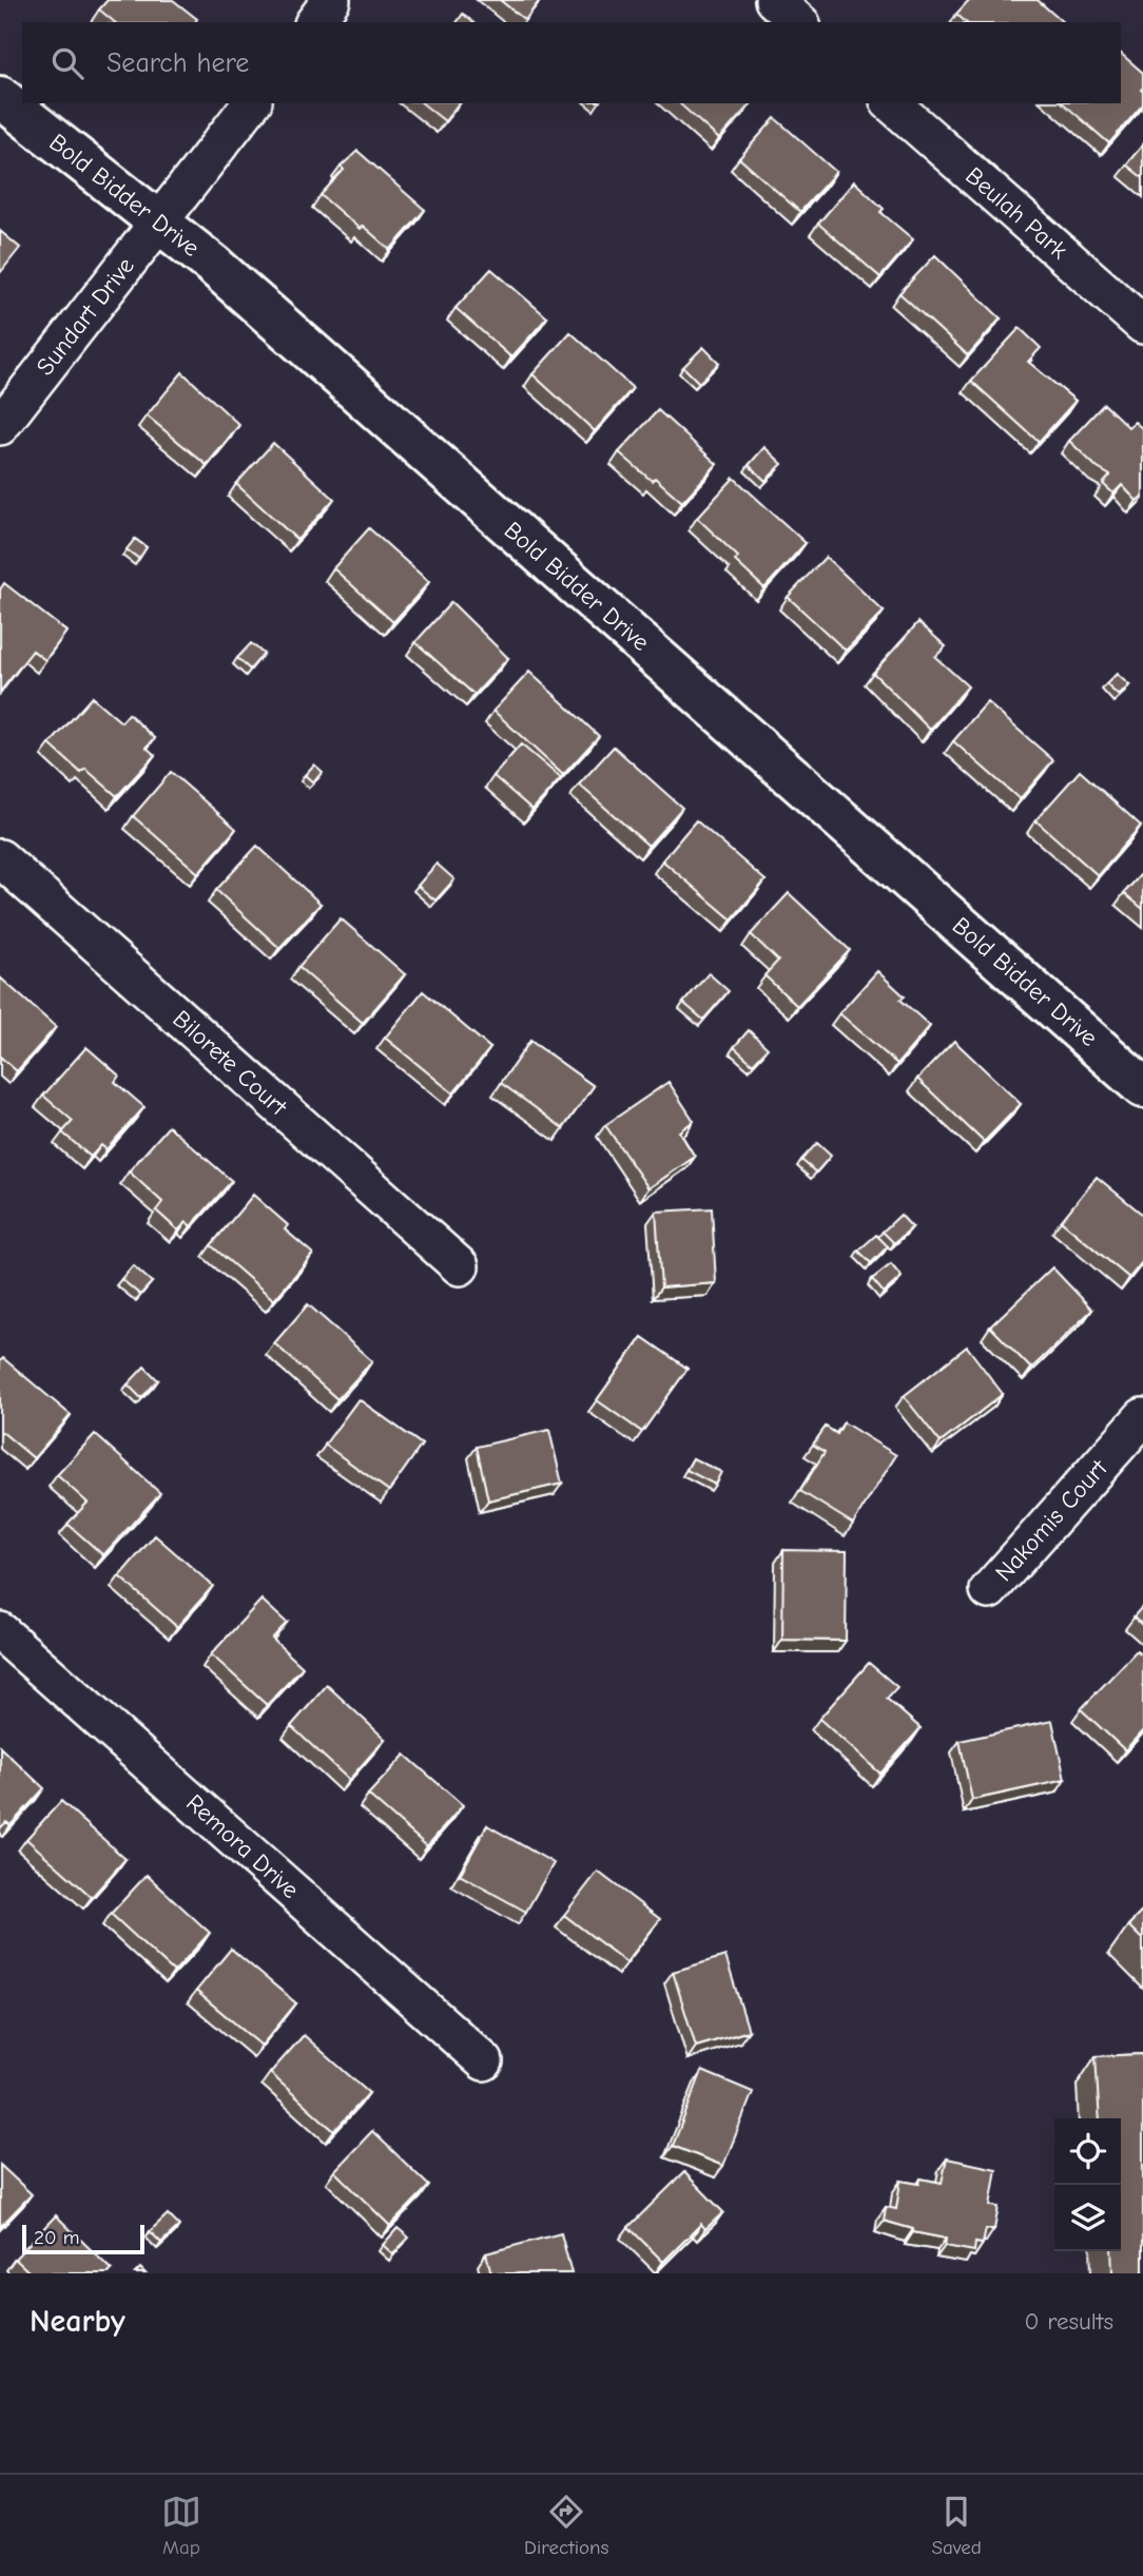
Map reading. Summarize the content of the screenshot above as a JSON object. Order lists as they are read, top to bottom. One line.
{"streets":{"street":["Bold Bidder Drive","Beulah Park","Sundart Drive","Bilorete Court","Nakomis Court","Remora Drive"]},"crossings":[["Bold Bidder Drive","Sundart Drive"]],"scale_bar":"20 m","page":{"search":"Search here","scale":"20 m","heading":["Nearby","0 results"],"nav":["Map","Directions","Saved"]}}
